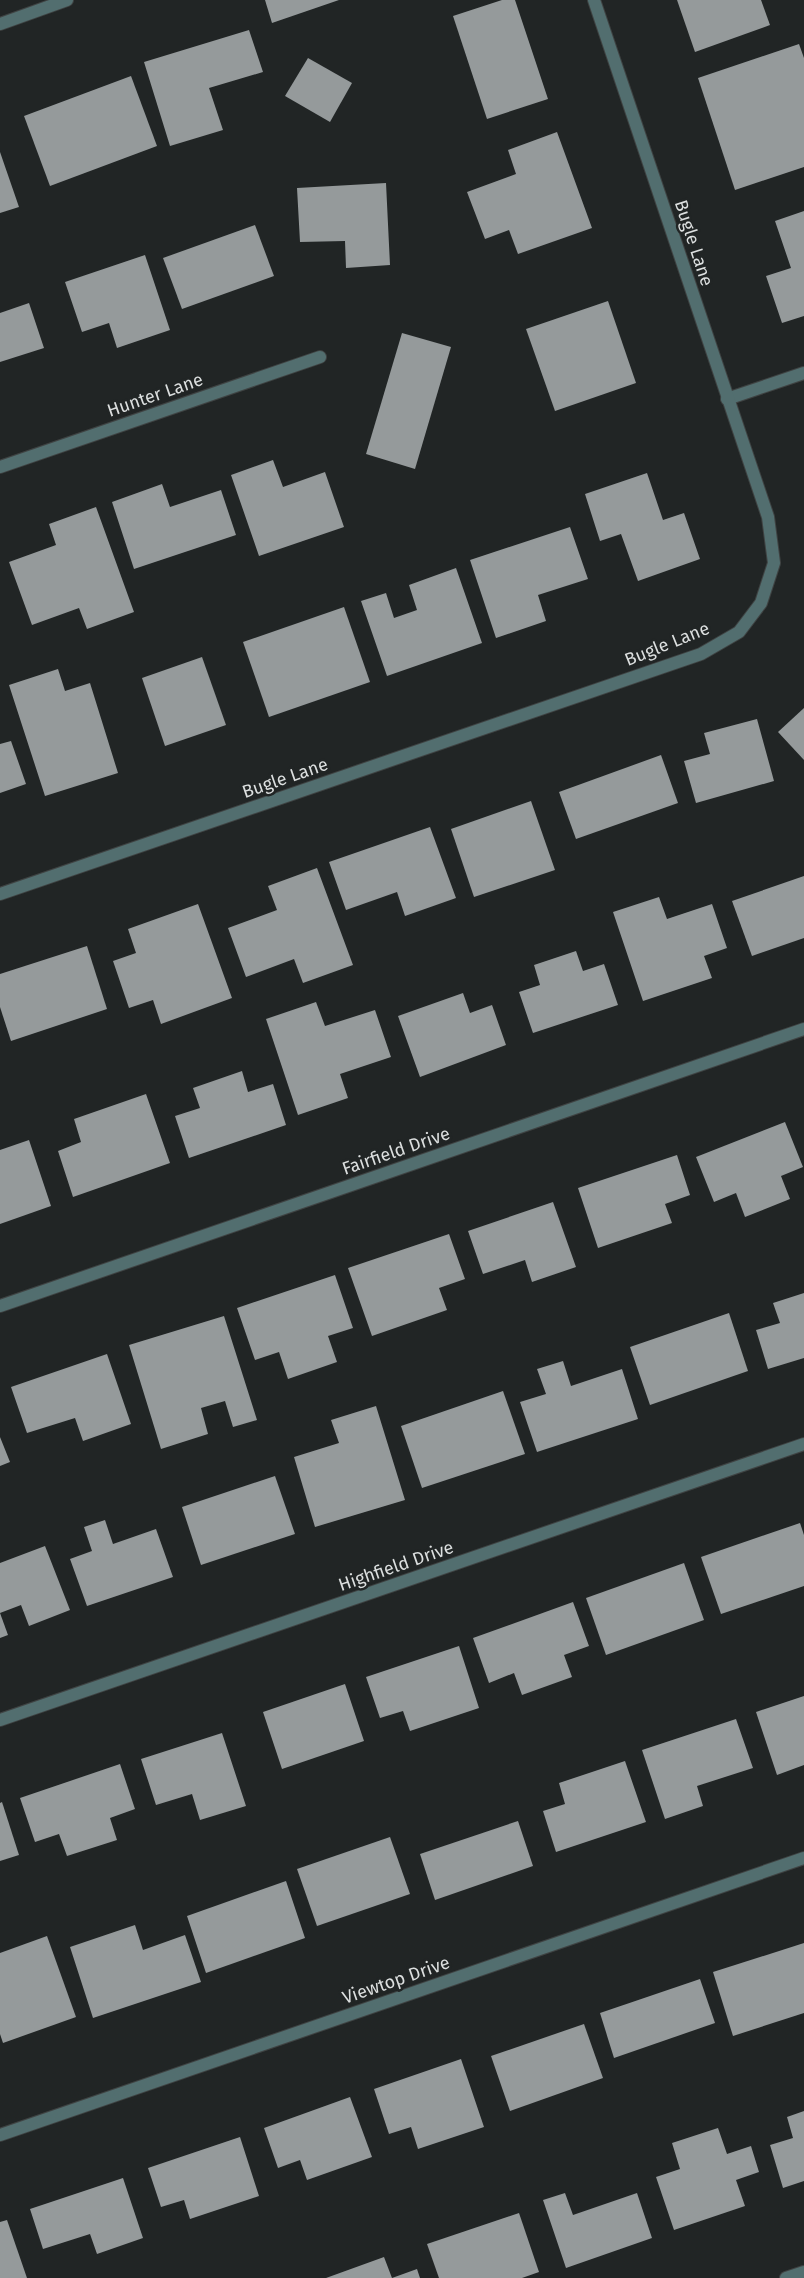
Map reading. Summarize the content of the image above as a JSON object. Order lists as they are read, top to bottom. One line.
{"streets":{"street":["Bugle Lane","Hunter Lane","Fairfield Drive","Highfield Drive","Viewtop Drive"]}}
